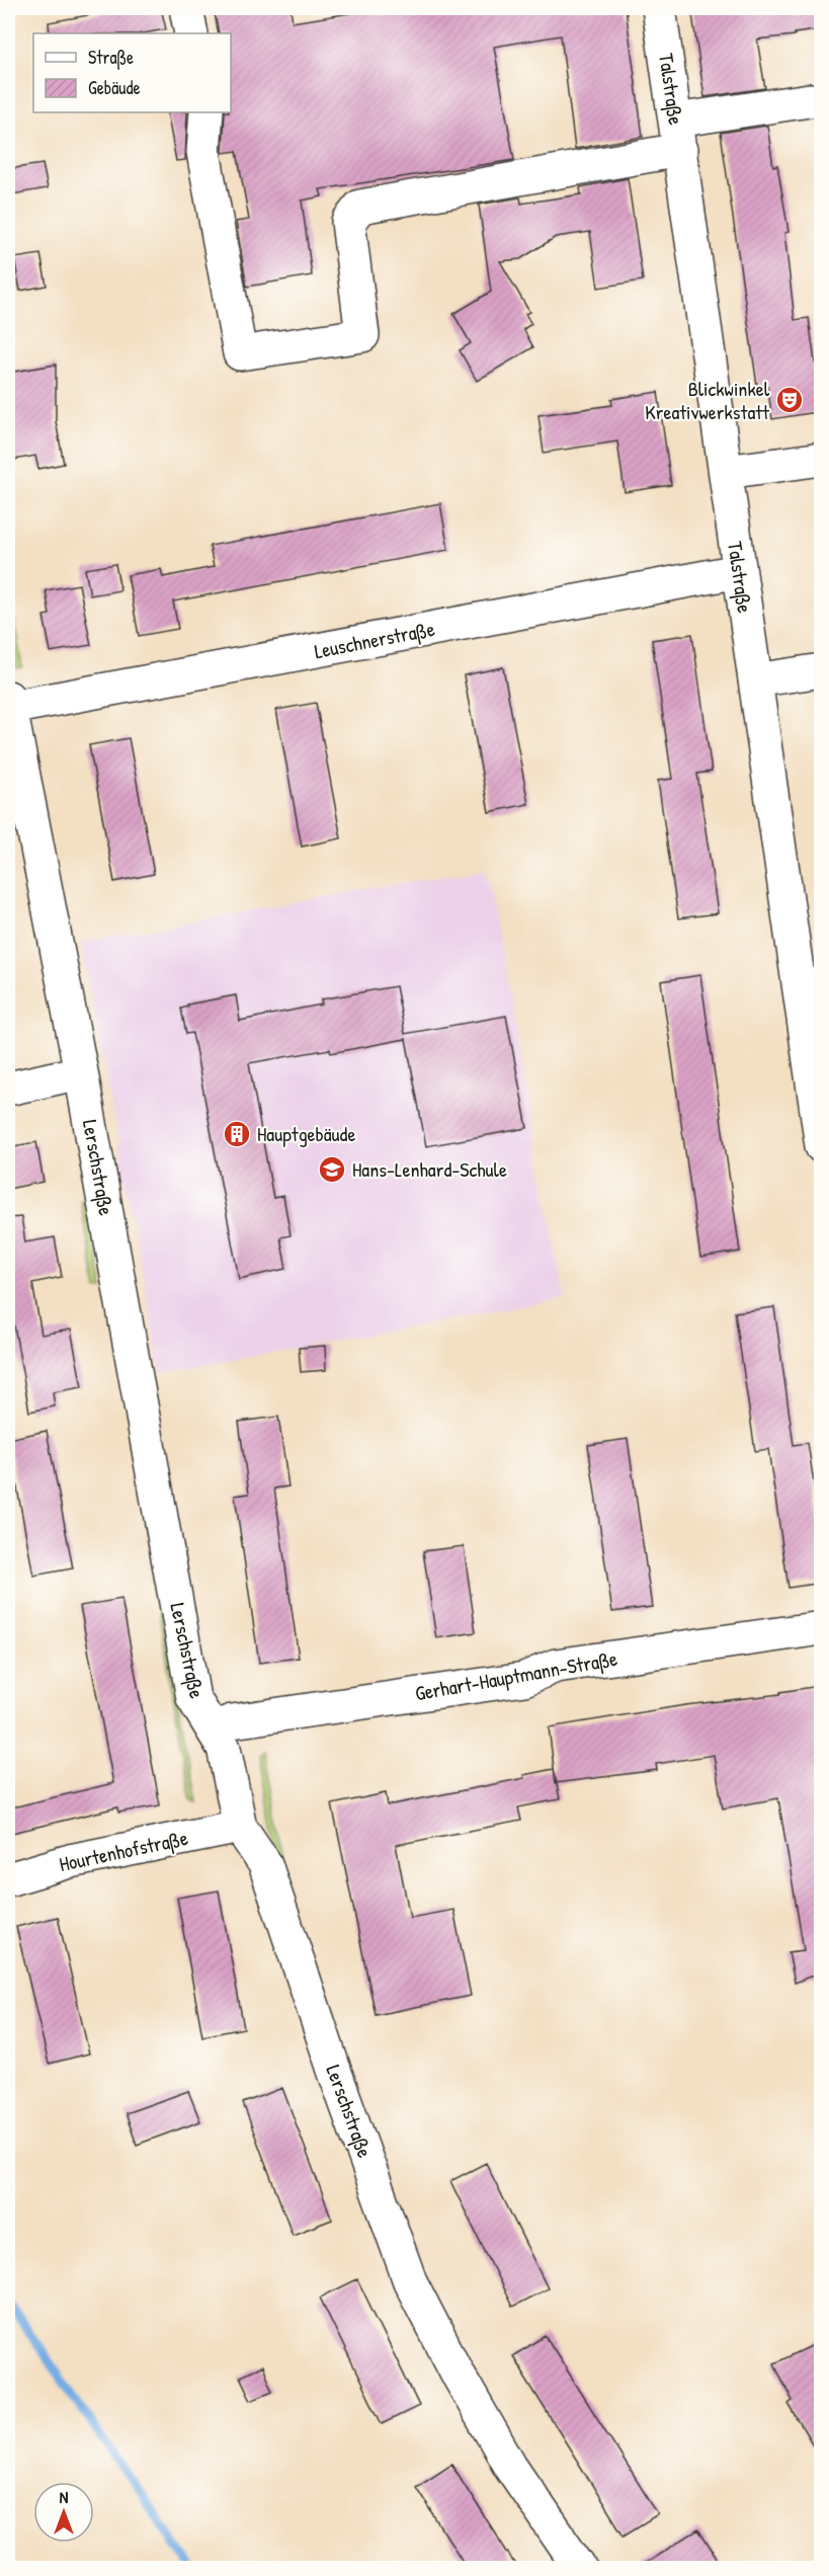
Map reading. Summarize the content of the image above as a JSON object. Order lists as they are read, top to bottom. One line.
{"streets":{"street":["Talstraße","Leuschnerstraße","Lerschstraße","Gerhart-Hauptmann-Straße","Hourtenhofstraße"]},"crossings":[["Talstraße","Leuschnerstraße"],["Leuschnerstraße","Lerschstraße"],["Lerschstraße","Gerhart-Hauptmann-Straße"],["Lerschstraße","Hourtenhofstraße"]],"places":{"theatre":["Blickwinkel Kreativwerkstatt"],"building":["Hauptgebäude"],"school or university":["Hans-Lenhard-Schule"]},"legend":["Straße","Gebäude"],"north":"top"}
